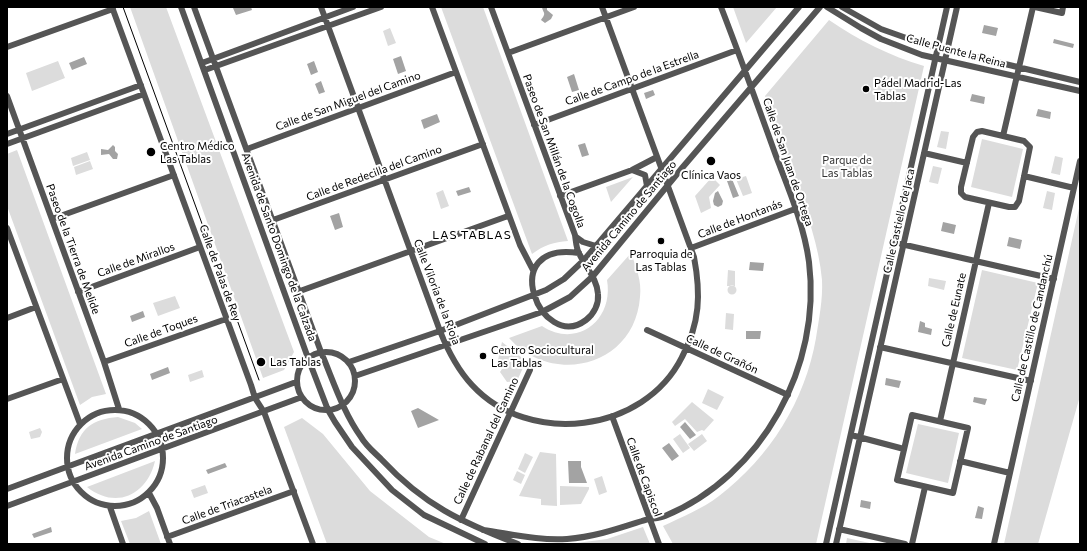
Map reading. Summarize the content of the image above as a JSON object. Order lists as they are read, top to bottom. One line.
{"streets":{"street":["Calle Puente la Reina","Calle de Campo de la Estrella","Calle de San Miguel del Camino","Paseo de San Millán de la Cogolla","Calle de San Juan de Ortega","Calle de Redecilla del Camino","Avenida Camino de Santiago","Calle de Hontanás","Calle Castiello de Jaca","Avenida de Santo Domingo de la Calzada","Paseo de la Tierra de Melide","Calle de Mirallos","Calle de Palas de Rey","Calle Viloria de la Rioja","Calle de Eunate","Calle de Castillo de Candanchú","Calle de Toques","Calle de Grañón","Calle de Rabanal del Camino","Calle de Capiscol","Calle de Triacastela"]},"crossings":[["Calle Puente la Reina","Calle Castiello de Jaca"],["Calle de Campo de la Estrella","Paseo de San Millán de la Cogolla"],["Calle de Campo de la Estrella","Calle de San Juan de Ortega"],["Calle de Campo de la Estrella","Calle Viloria de la Rioja"],["Calle de San Miguel del Camino","Avenida de Santo Domingo de la Calzada"],["Calle de San Miguel del Camino","Calle Viloria de la Rioja"],["Calle de San Juan de Ortega","Avenida Camino de Santiago"],["Calle de San Juan de Ortega","Calle de Hontanás"],["Calle de San Juan de Ortega","Avenida de Santo Domingo de la Calzada"],["Calle de San Juan de Ortega","Calle de Grañón"],["Calle de San Juan de Ortega","Calle de Capiscol"],["Calle de Redecilla del Camino","Avenida de Santo Domingo de la Calzada"],["Calle de Redecilla del Camino","Calle Viloria de la Rioja"],["Avenida Camino de Santiago","Avenida de Santo Domingo de la Calzada"],["Avenida Camino de Santiago","Calle de Palas de Rey"],["Avenida Camino de Santiago","Calle Viloria de la Rioja"],["Calle de Hontanás","Calle Viloria de la Rioja"],["Calle Castiello de Jaca","Calle de Eunate"],["Avenida de Santo Domingo de la Calzada","Calle de Rabanal del Camino"],["Paseo de la Tierra de Melide","Calle de Mirallos"],["Paseo de la Tierra de Melide","Calle de Toques"],["Calle de Mirallos","Calle de Palas de Rey"],["Calle de Palas de Rey","Calle de Toques"],["Calle de Palas de Rey","Calle de Triacastela"],["Calle Viloria de la Rioja","Calle de Grañón"],["Calle Viloria de la Rioja","Calle de Rabanal del Camino"],["Calle Viloria de la Rioja","Calle de Capiscol"],["Calle de Eunate","Calle de Castillo de Candanchú"]],"districts":["LAS TABLAS"],"parks":["Parque de Las Tablas"],"places":["Pádel Madrid-Las Tablas","Centro Médico Las Tablas","Clínica Vaos","Parroquia de Las Tablas","Centro Sociocultural Las Tablas","Las Tablas"]}
